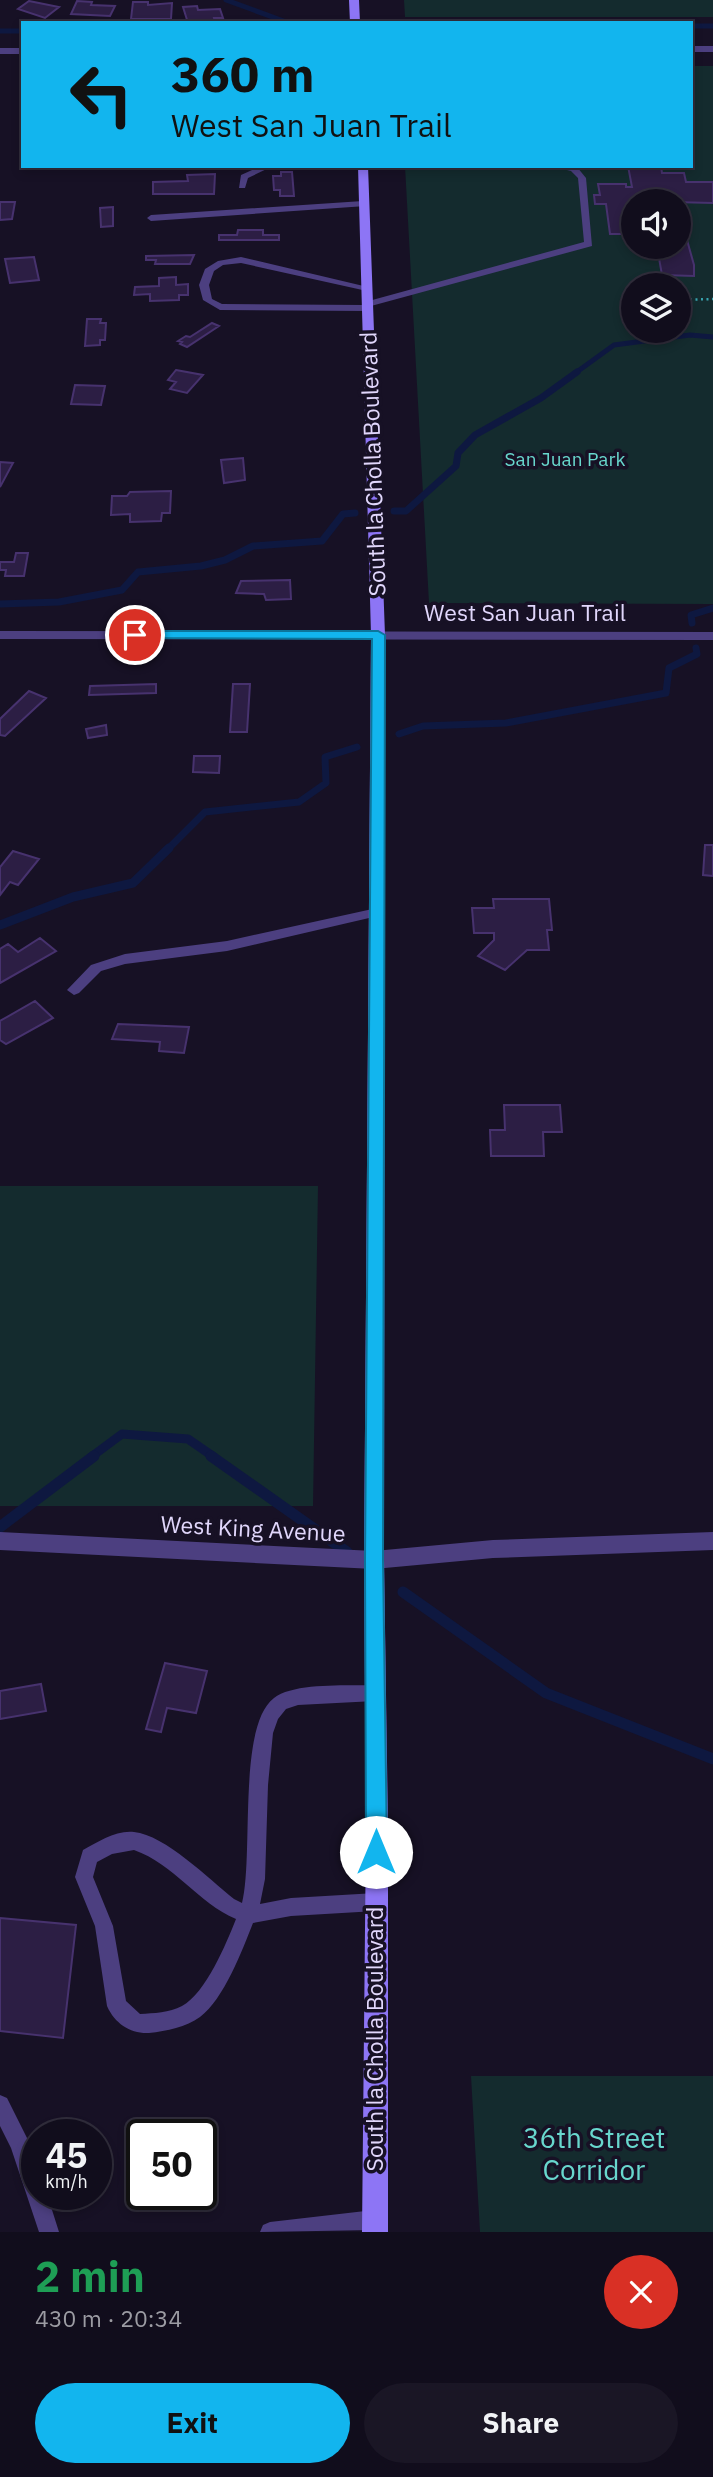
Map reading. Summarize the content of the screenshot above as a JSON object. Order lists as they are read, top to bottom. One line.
{"streets":{"main road":["South la Cholla Boulevard"],"street":["West San Juan Trail","West King Avenue"]},"crossings":[["South la Cholla Boulevard","West San Juan Trail"],["South la Cholla Boulevard","West King Avenue"]],"parks":["San Juan Park","36th Street Corridor"],"page":{"turn":["360 m","West San Juan Trail"],"speed":"45 km/h","limit":"50","heading":["2 min","430 m · 20:34"],"buttons":["Exit","Share"]}}
